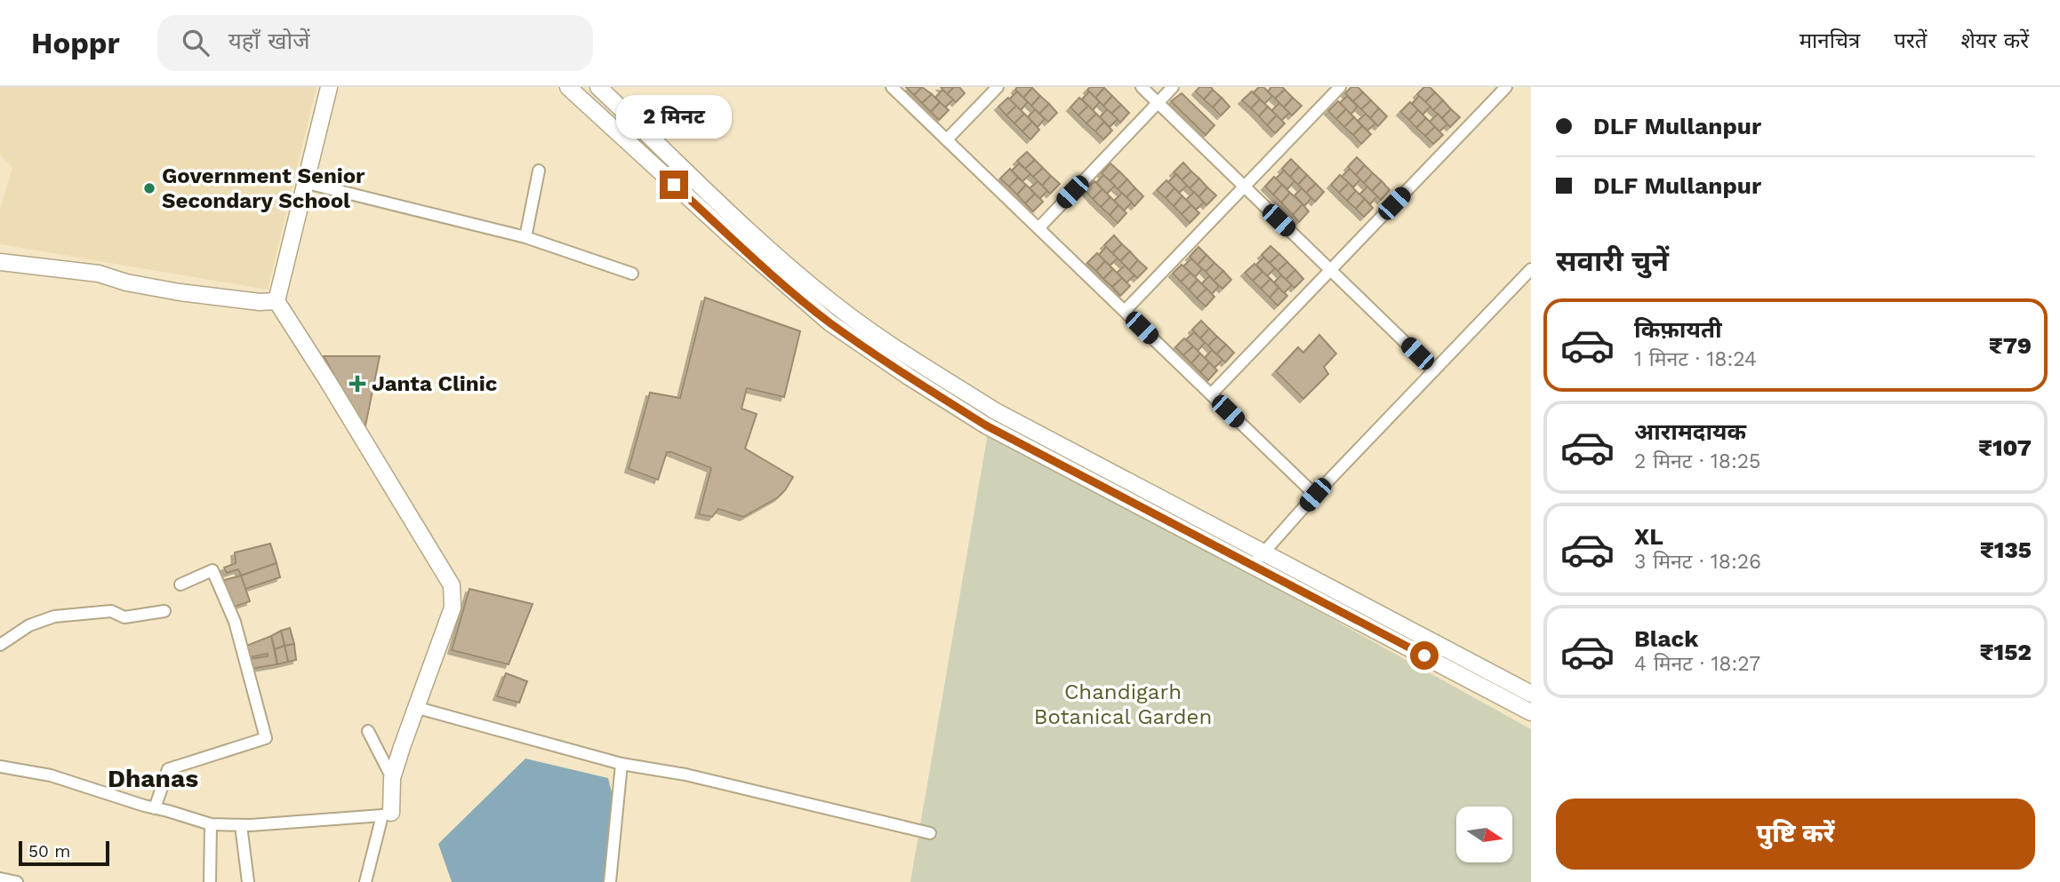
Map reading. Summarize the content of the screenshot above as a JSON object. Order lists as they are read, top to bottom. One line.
{"districts":["Dhanas"],"parks":["Chandigarh Botanical Garden"],"places":{"other":["Government Senior Secondary School"],"health":["Janta Clinic"]},"scale_bar":"50 m","north":"right","page":{"header":"Hoppr","search":"यहाँ खोजें","nav":["मानचित्र","परतें","शेयर करें"],"banner":["DLF Mullanpur","DLF Mullanpur"],"bubble":"2 मिनट","heading":"सवारी चुनें","list":[{"name":"किफ़ायती","note":"1 मिनट · 18:24","value":"₹79"},{"name":"आरामदायक","note":"2 मिनट · 18:25","value":"₹107"},{"name":"XL","note":"3 मिनट · 18:26","value":"₹135"},{"name":"Black","note":"4 मिनट · 18:27","value":"₹152"}],"buttons":"पुष्टि करें","scale":"50 m"}}
